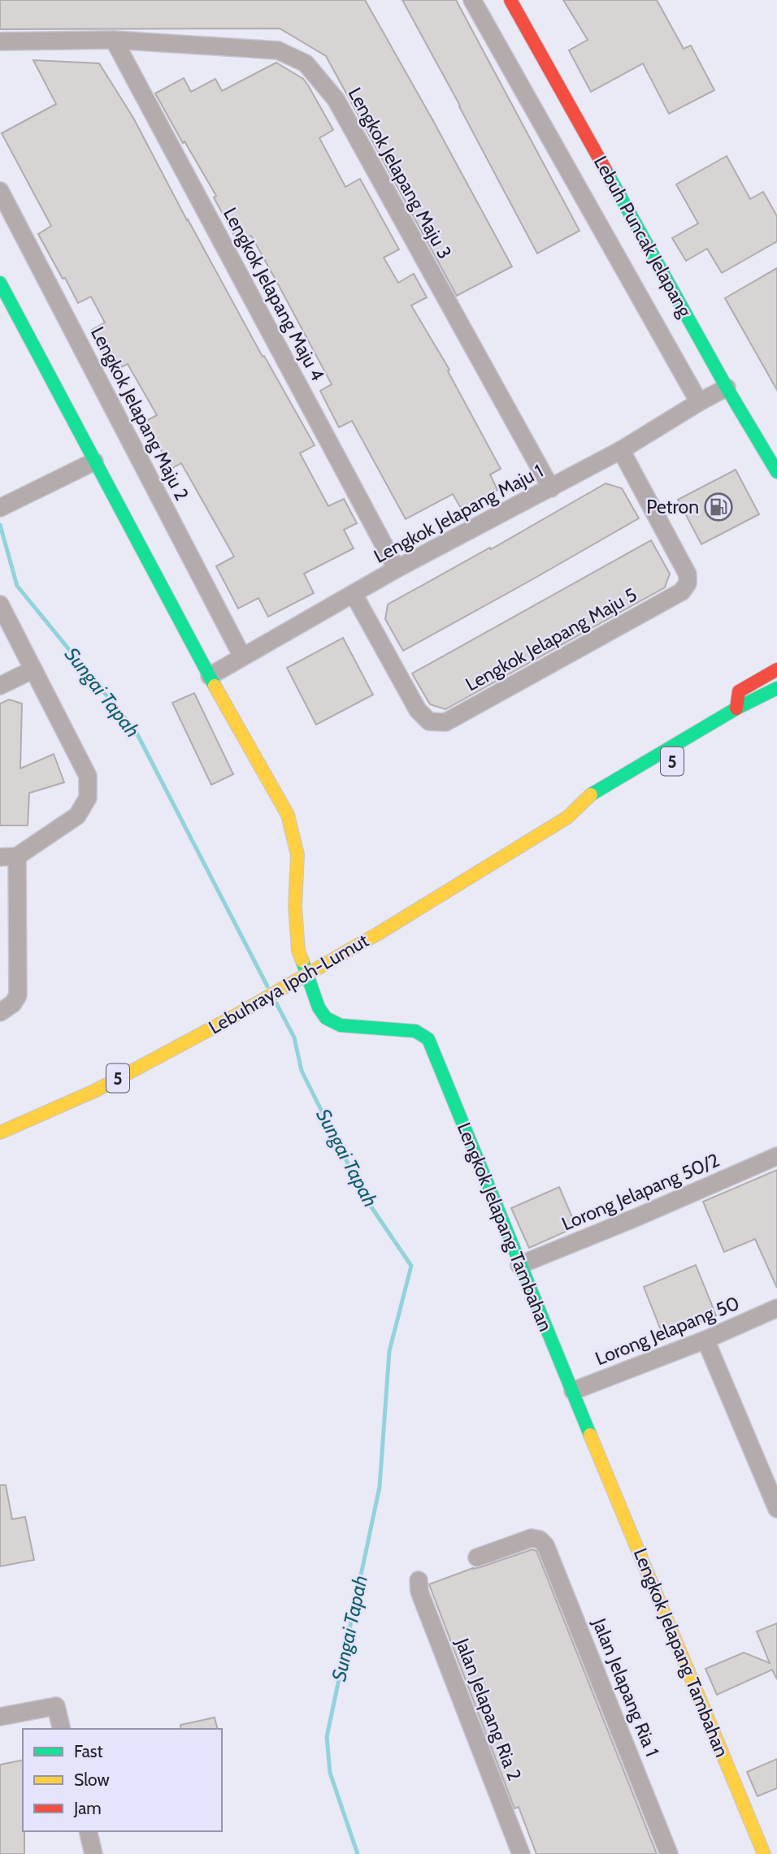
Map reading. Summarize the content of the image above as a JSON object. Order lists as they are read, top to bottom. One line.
{"streets":{"main road":["Lebuh Puncak Jelapang","5","Lebuhraya Ipoh-Lumut","Lengkok Jelapang Tambahan"],"street":["Lengkok Jelapang Maju 3","Lengkok Jelapang Maju 4","Lengkok Jelapang Maju 2","Lengkok Jelapang Maju 1","Lengkok Jelapang Maju 5","Lorong Jelapang 50/2","Lorong Jelapang 50","Jalan Jelapang Ria 1","Jalan Jelapang Ria 2"]},"crossings":[["Lengkok Jelapang Maju 3","Lengkok Jelapang Maju 4"],["Lengkok Jelapang Maju 3","Lengkok Jelapang Maju 1"],["Lebuh Puncak Jelapang","Lengkok Jelapang Maju 1"],["Lengkok Jelapang Maju 4","Lengkok Jelapang Maju 1"],["Lengkok Jelapang Maju 2","Lengkok Jelapang Maju 1"],["Lengkok Jelapang Maju 1","Lengkok Jelapang Maju 5"],["Lengkok Jelapang Maju 1","Lengkok Jelapang Tambahan"],["Lorong Jelapang 50/2","Lengkok Jelapang Tambahan"],["Lengkok Jelapang Tambahan","Lorong Jelapang 50"]],"water":["Sungai Tapah"],"places":{"fuel station":["Petron"]},"legend":["Fast","Slow","Jam"]}
